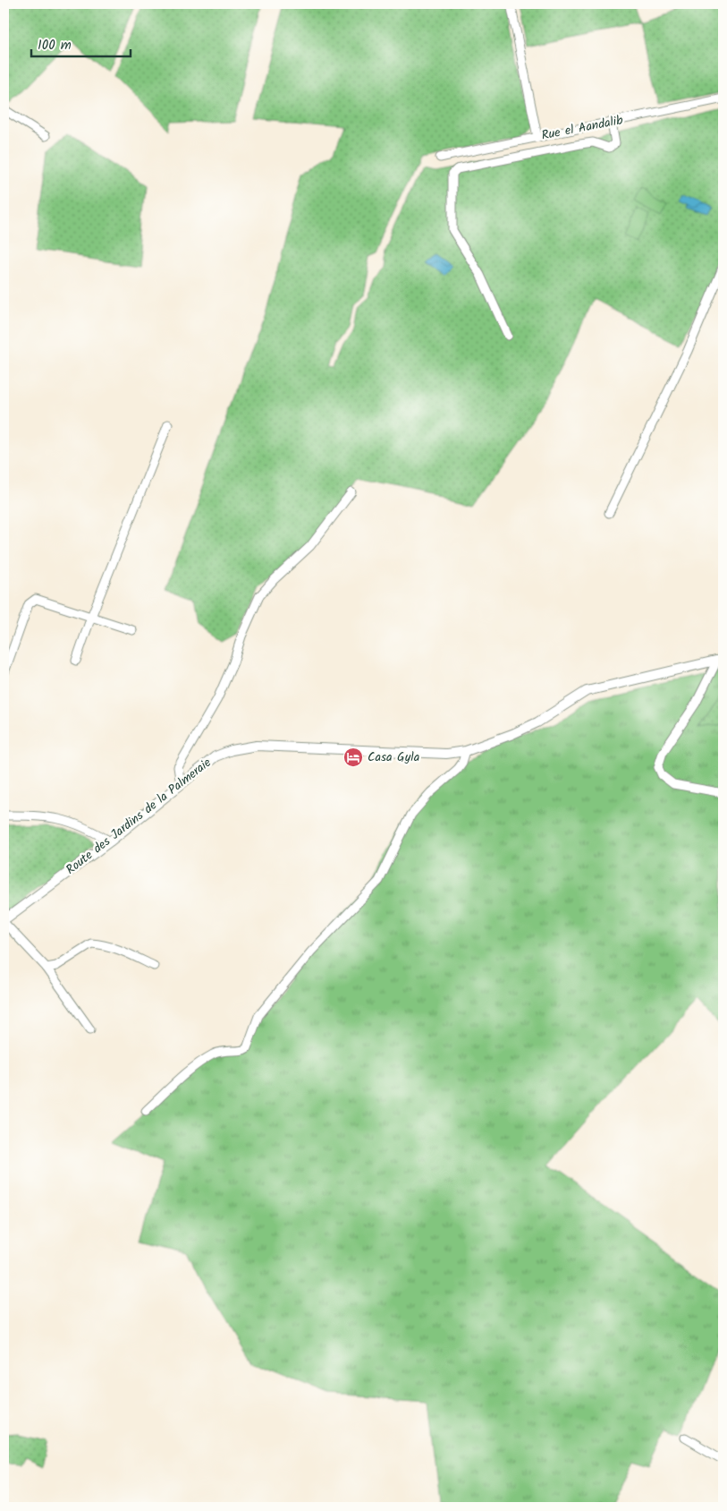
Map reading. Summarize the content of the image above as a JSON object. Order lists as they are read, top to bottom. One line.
{"streets":{"street":["Rue el Aandalib","Route des Jardins de la Palmeraie"]},"places":{"hotel":["Casa Gyla"]},"scale_bar":"100 m"}
